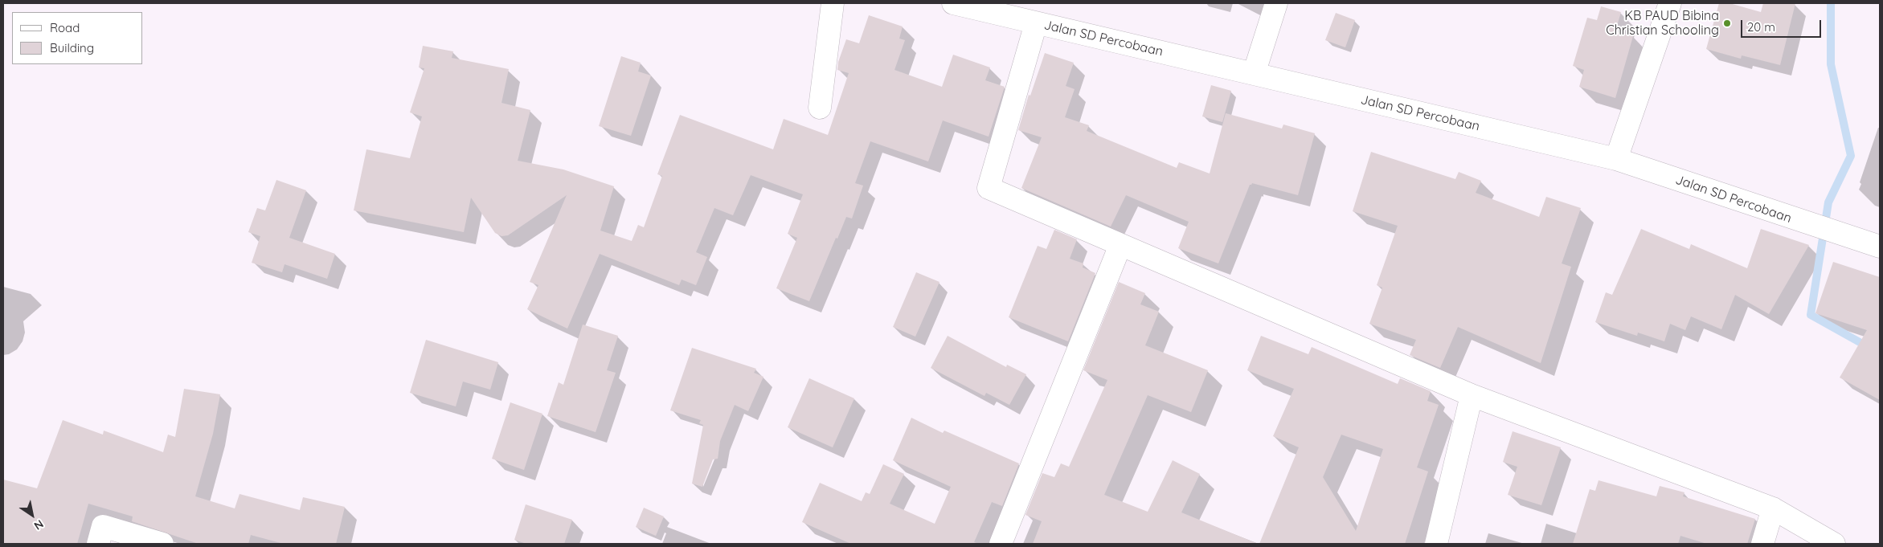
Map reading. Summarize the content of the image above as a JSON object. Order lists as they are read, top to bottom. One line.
{"streets":{"street":["Jalan SD Percobaan"]},"places":["KB PAUD Bibina Christian Schooling"],"legend":["Road","Building"],"scale_bar":"20 m","north":"bottom right"}
